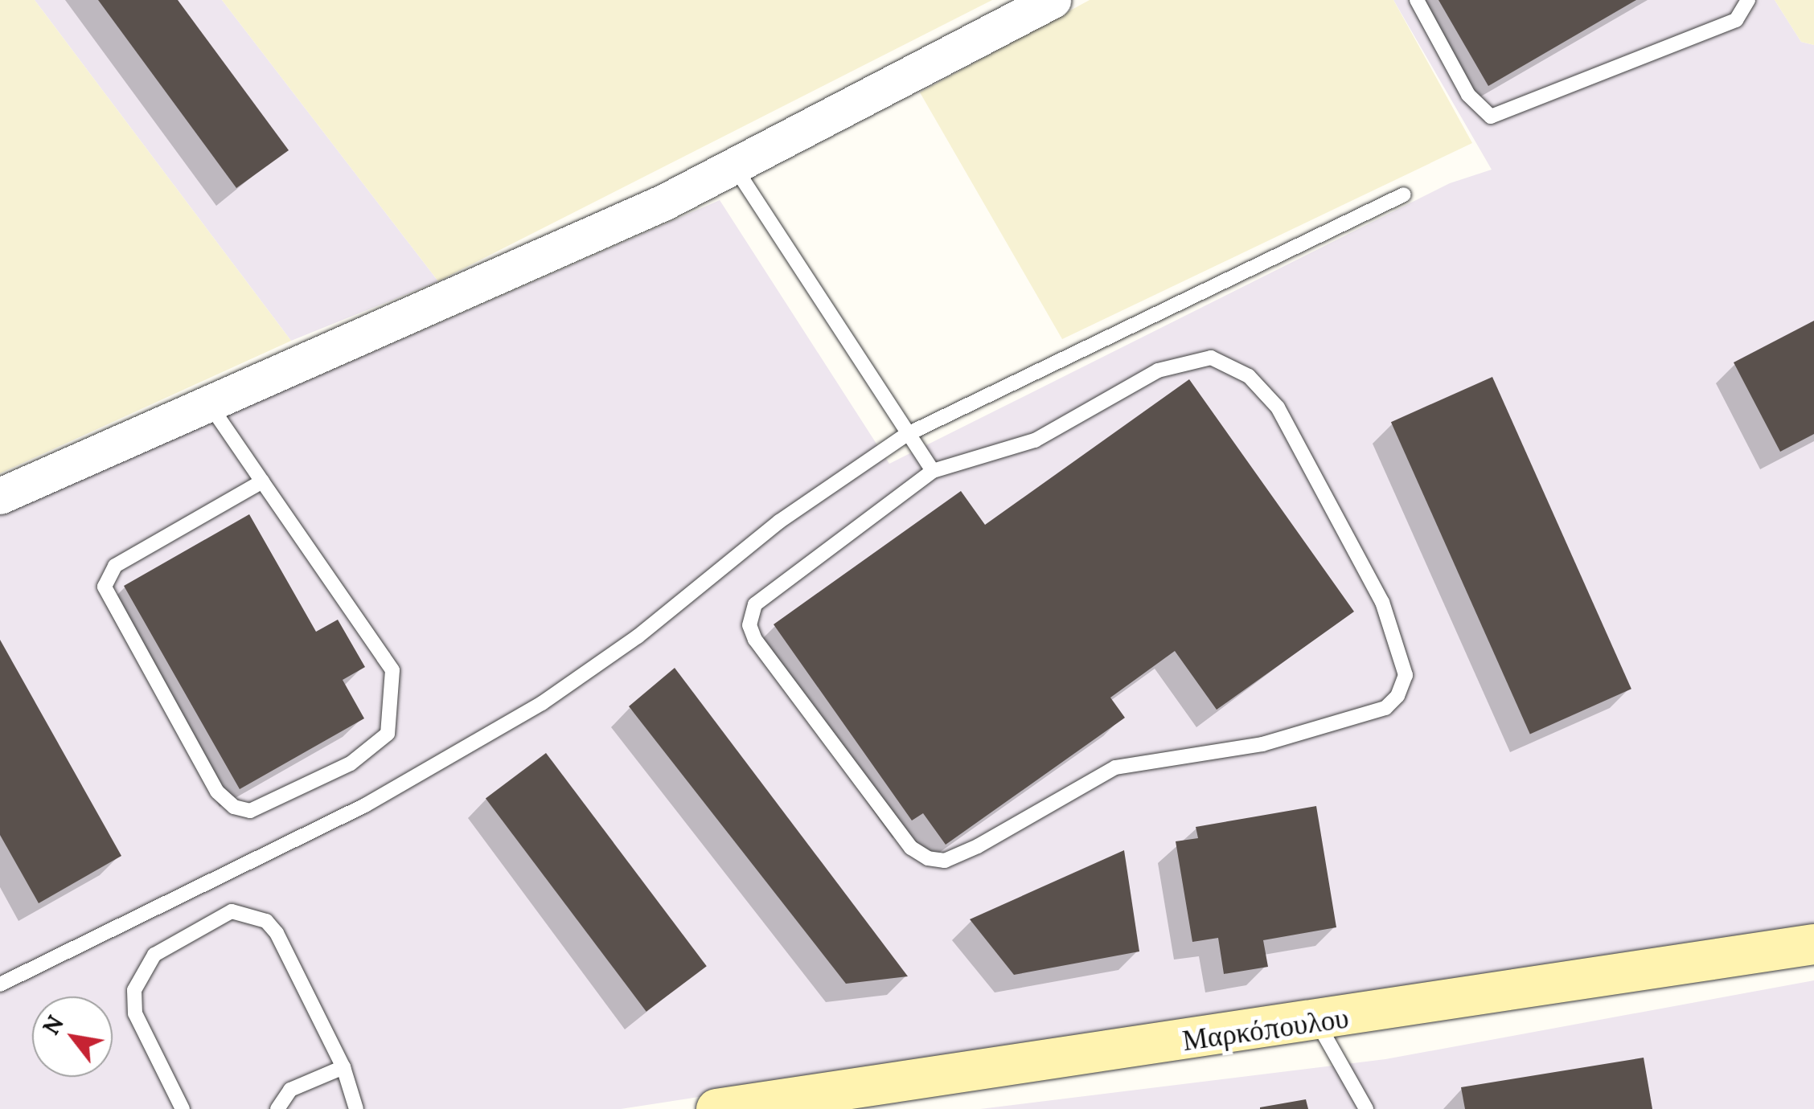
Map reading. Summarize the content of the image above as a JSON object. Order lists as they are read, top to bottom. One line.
{"streets":{"main road":["Μαρκόπουλου"]},"north":"top left"}
